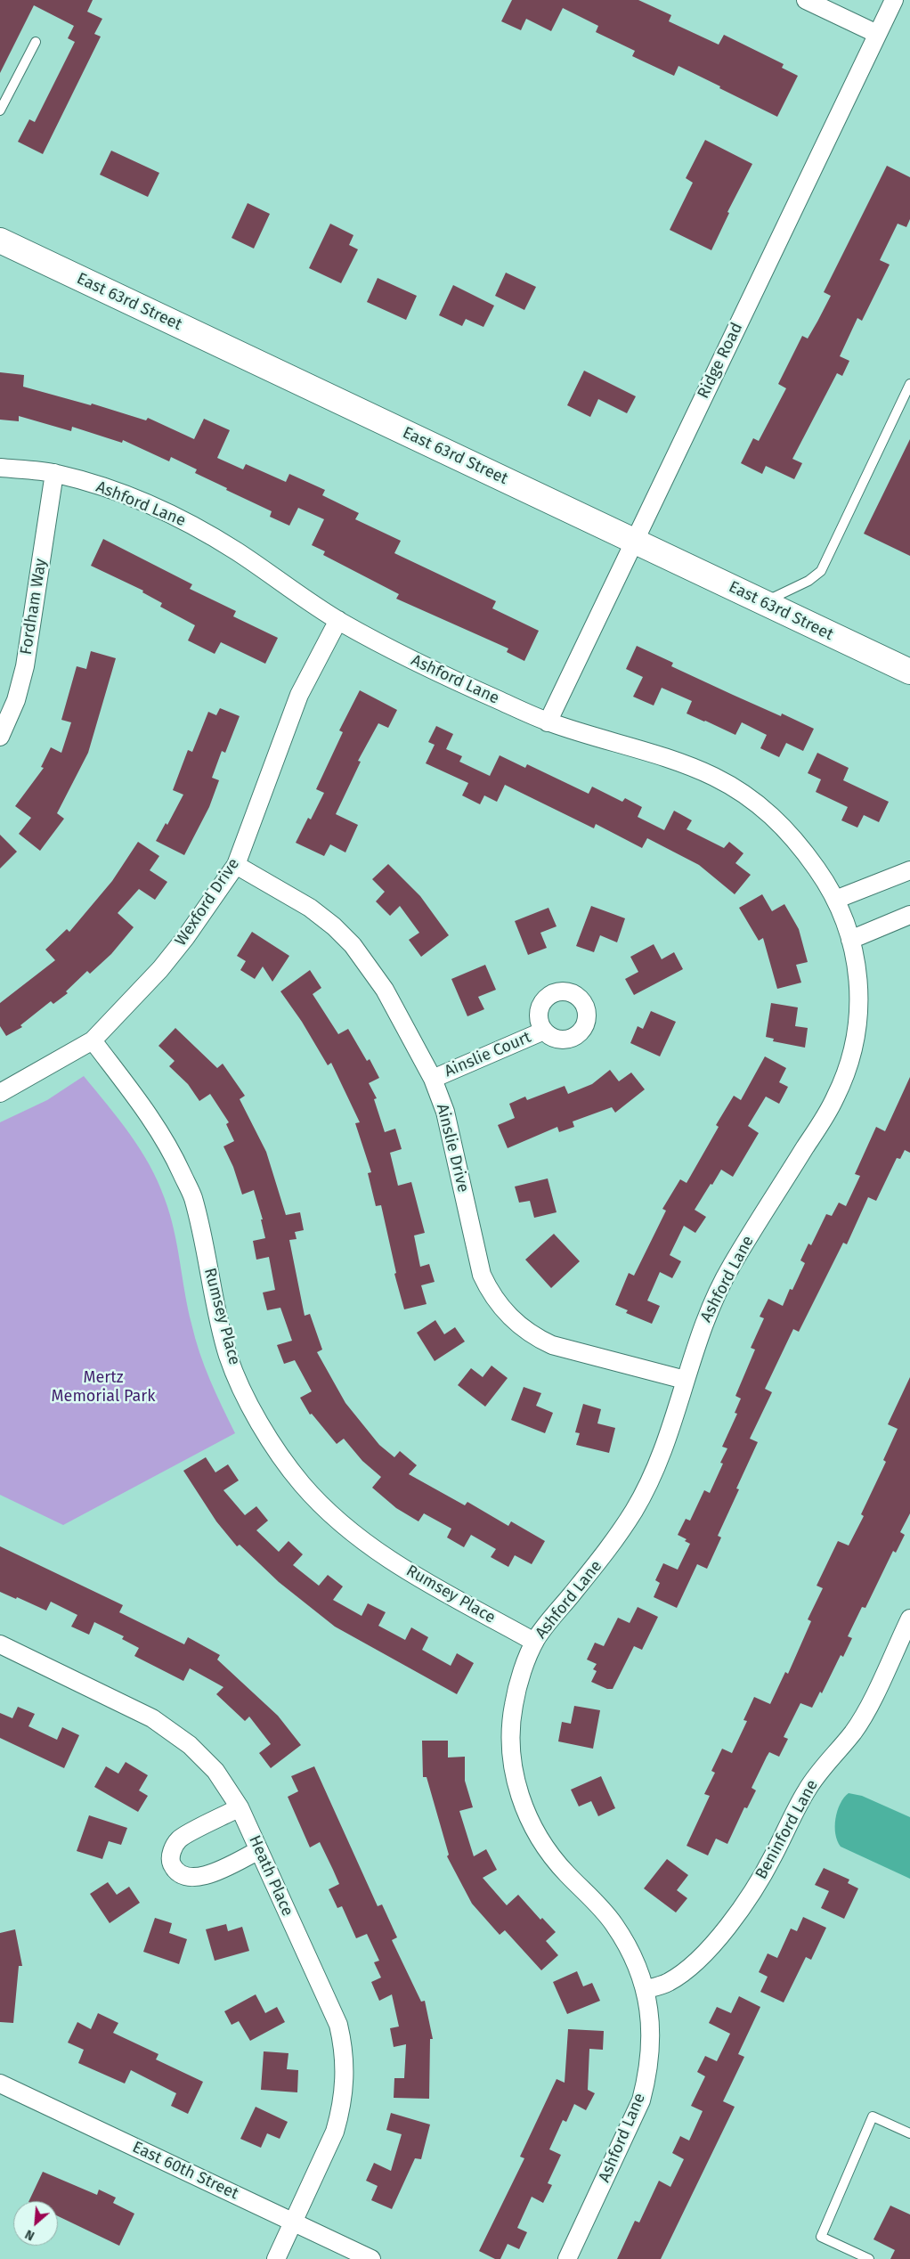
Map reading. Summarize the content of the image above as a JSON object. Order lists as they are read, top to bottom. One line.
{"streets":{"main road":["East 63rd Street"],"street":["Ridge Road","Ashford Lane","Fordham Way","Wexford Drive","Ainslie Court","Ainslie Drive","Rumsey Place","Beninford Lane","Heath Place","East 60th Street"]},"crossings":[["East 63rd Street","Ridge Road"],["Ridge Road","Ashford Lane"],["Ashford Lane","Fordham Way"],["Ashford Lane","Wexford Drive"],["Ashford Lane","Ainslie Drive"],["Ashford Lane","Rumsey Place"],["Ashford Lane","Beninford Lane"],["Wexford Drive","Ainslie Drive"],["Wexford Drive","Rumsey Place"],["Ainslie Court","Ainslie Drive"],["Heath Place","East 60th Street"]],"parks":["Mertz Memorial Park"],"north":"bottom left"}
